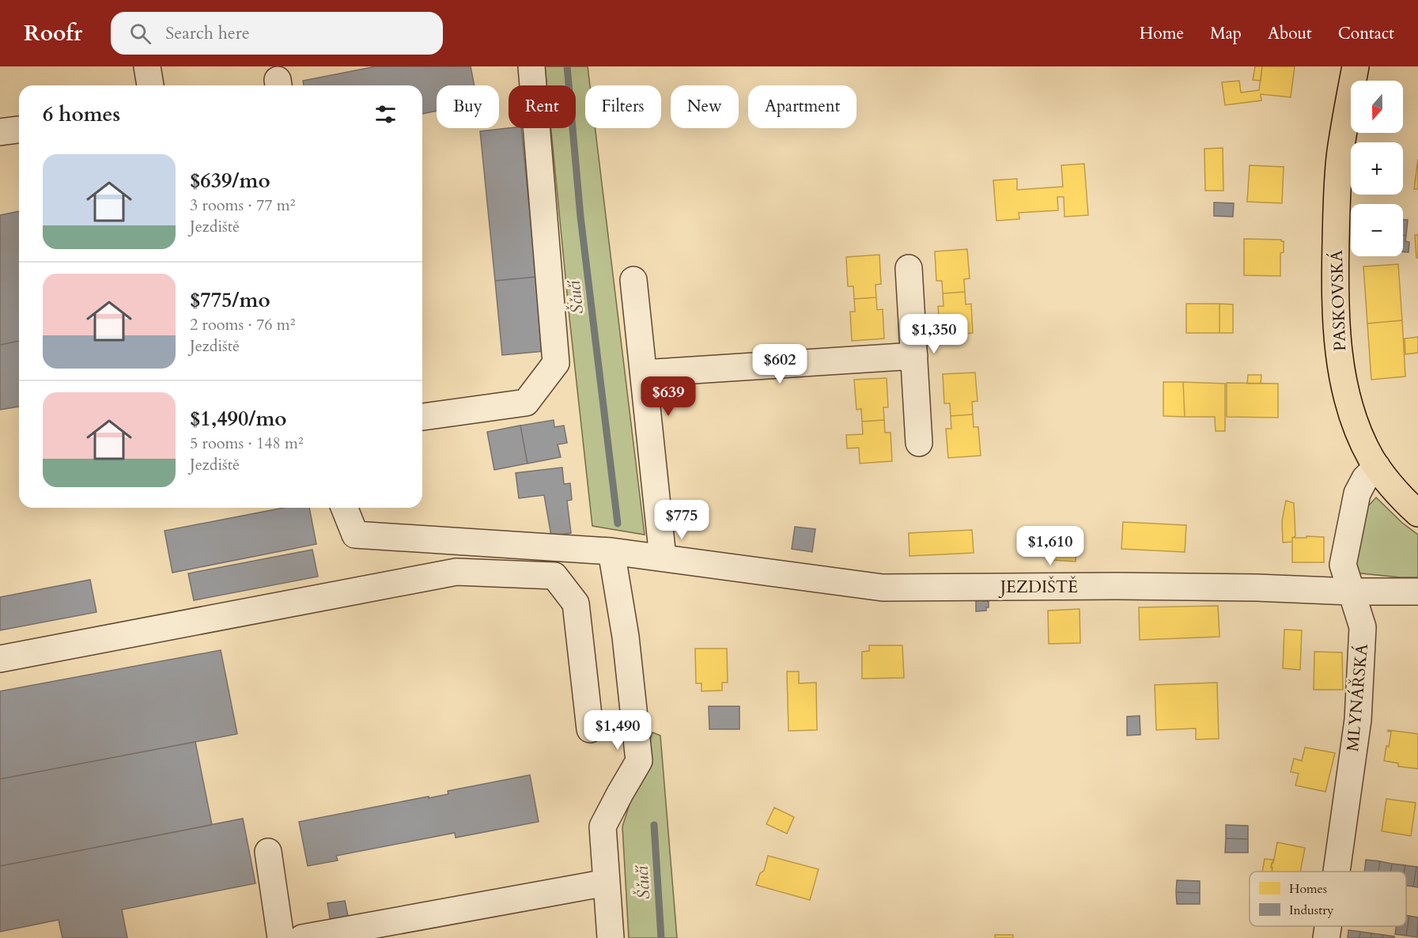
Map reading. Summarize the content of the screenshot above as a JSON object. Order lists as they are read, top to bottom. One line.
{"streets":{"main road":["PASKOVSKÁ"],"street":["JEZDIŠTĚ","MLYNÁŘSKÁ"]},"crossings":[["PASKOVSKÁ","MLYNÁŘSKÁ"],["JEZDIŠTĚ","MLYNÁŘSKÁ"]],"water":["Ščučí"],"legend":["Homes","Industry"],"north":"bottom","page":{"header":"Roofr","search":"Search here","nav":["Home","Map","About","Contact"],"map_buttons":["+","−"],"chip":["Buy","Rent","Filters","New","Apartment"],"heading":"6 homes","list":[{"name":"$639/mo","note":"3 rooms · 77 m² · Jezdiště"},{"name":"$775/mo","note":"2 rooms · 76 m² · Jezdiště"},{"name":"$1,490/mo","note":"5 rooms · 148 m² · Jezdiště"}],"price":["$1,350","$602","$639","$775","$1,610","$1,490"]}}
